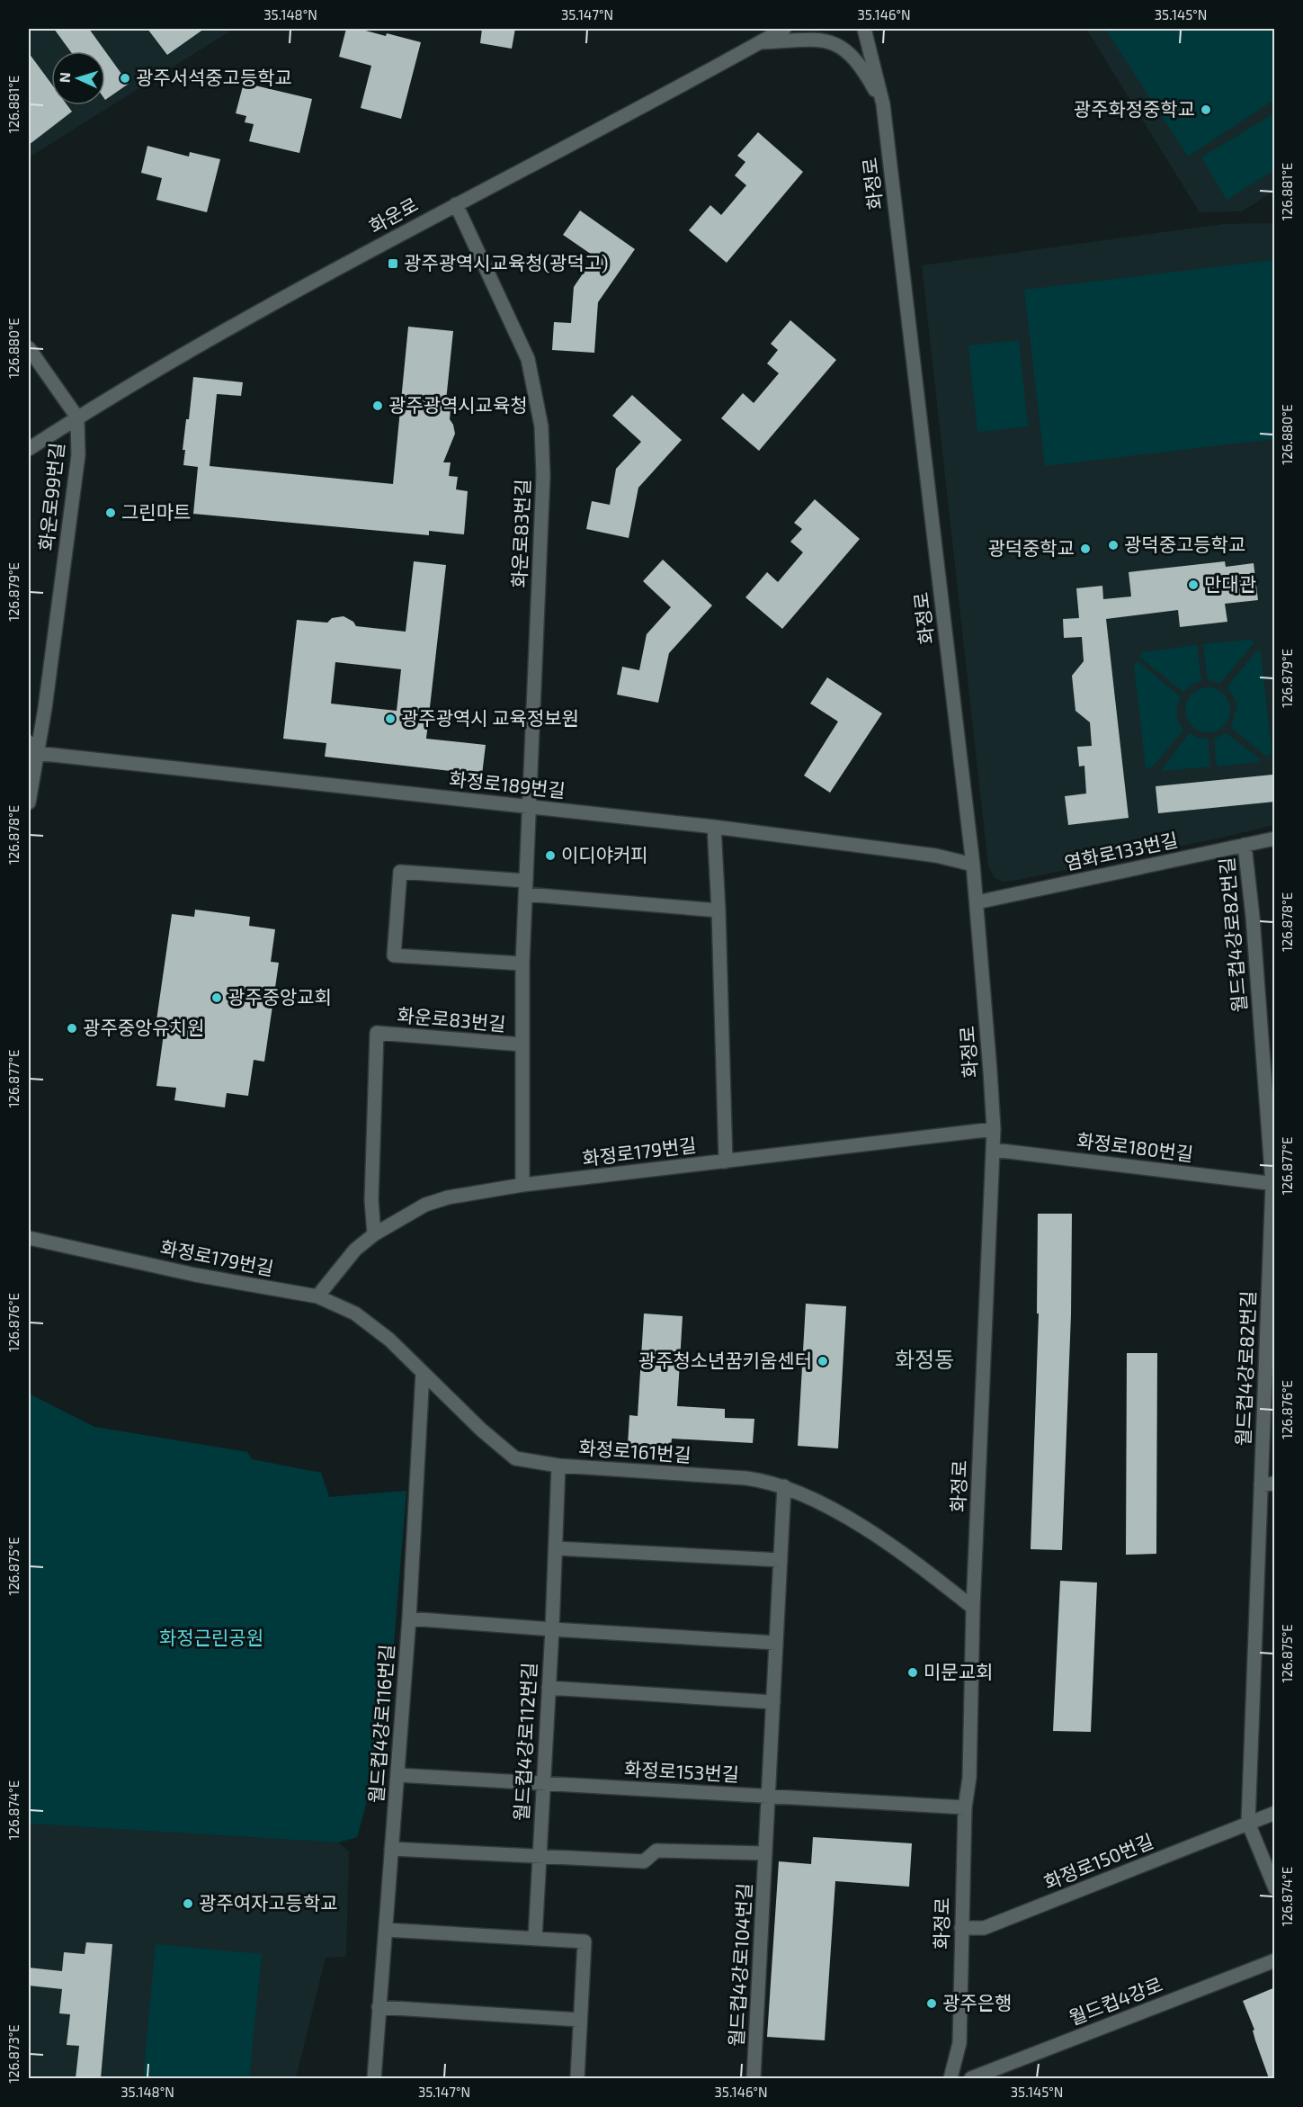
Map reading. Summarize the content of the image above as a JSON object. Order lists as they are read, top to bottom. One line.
{"streets":{"street":["화정로","화운로","화운로99번길","화운로83번길","화정로189번길","염화로133번길","월드컵4강로82번길","화정로180번길","화정로179번길","화정로161번길","월드컵4강로116번길","월드컵4강로112번길","화정로153번길","화정로150번길","월드컵4강로104번길","월드컵4강로"]},"crossings":[["화정로","화정로189번길"],["화정로","염화로133번길"],["화정로","화정로180번길"],["화정로","화정로179번길"],["화정로","화정로161번길"],["화정로","화정로153번길"],["화정로","화정로150번길"],["화운로","화운로99번길"],["화운로","화운로83번길"],["화운로99번길","화정로189번길"],["화운로83번길","화정로189번길"],["화운로83번길","화정로179번길"],["화정로189번길","화정로179번길"],["염화로133번길","월드컵4강로82번길"],["월드컵4강로82번길","화정로180번길"],["월드컵4강로82번길","화정로150번길"],["화정로179번길","화정로161번길"],["화정로161번길","월드컵4강로116번길"],["화정로161번길","월드컵4강로112번길"],["화정로161번길","월드컵4강로104번길"],["월드컵4강로116번길","화정로153번길"],["월드컵4강로112번길","화정로153번길"],["화정로153번길","월드컵4강로104번길"]],"districts":["화정동"],"parks":["화정근린공원"],"places":{"other":["광주서석중고등학교","광주화정중학교","광주광역시교육청","그린마트","광덕중고등학교","광덕중학교","만대관","광주광역시 교육정보원","이디야커피","광주중앙교회","광주중앙유치원","광주청소년꿈키움센터","미문교회","광주여자고등학교","광주은행"],"transit":["광주광역시교육청(광덕고)"]},"north":"left","coordinates":["35.148°N","35.147°N","35.146°N","35.145°N","126.881°E","126.880°E","126.879°E","126.878°E","126.877°E","126.876°E","126.875°E","126.874°E","126.873°E"]}
